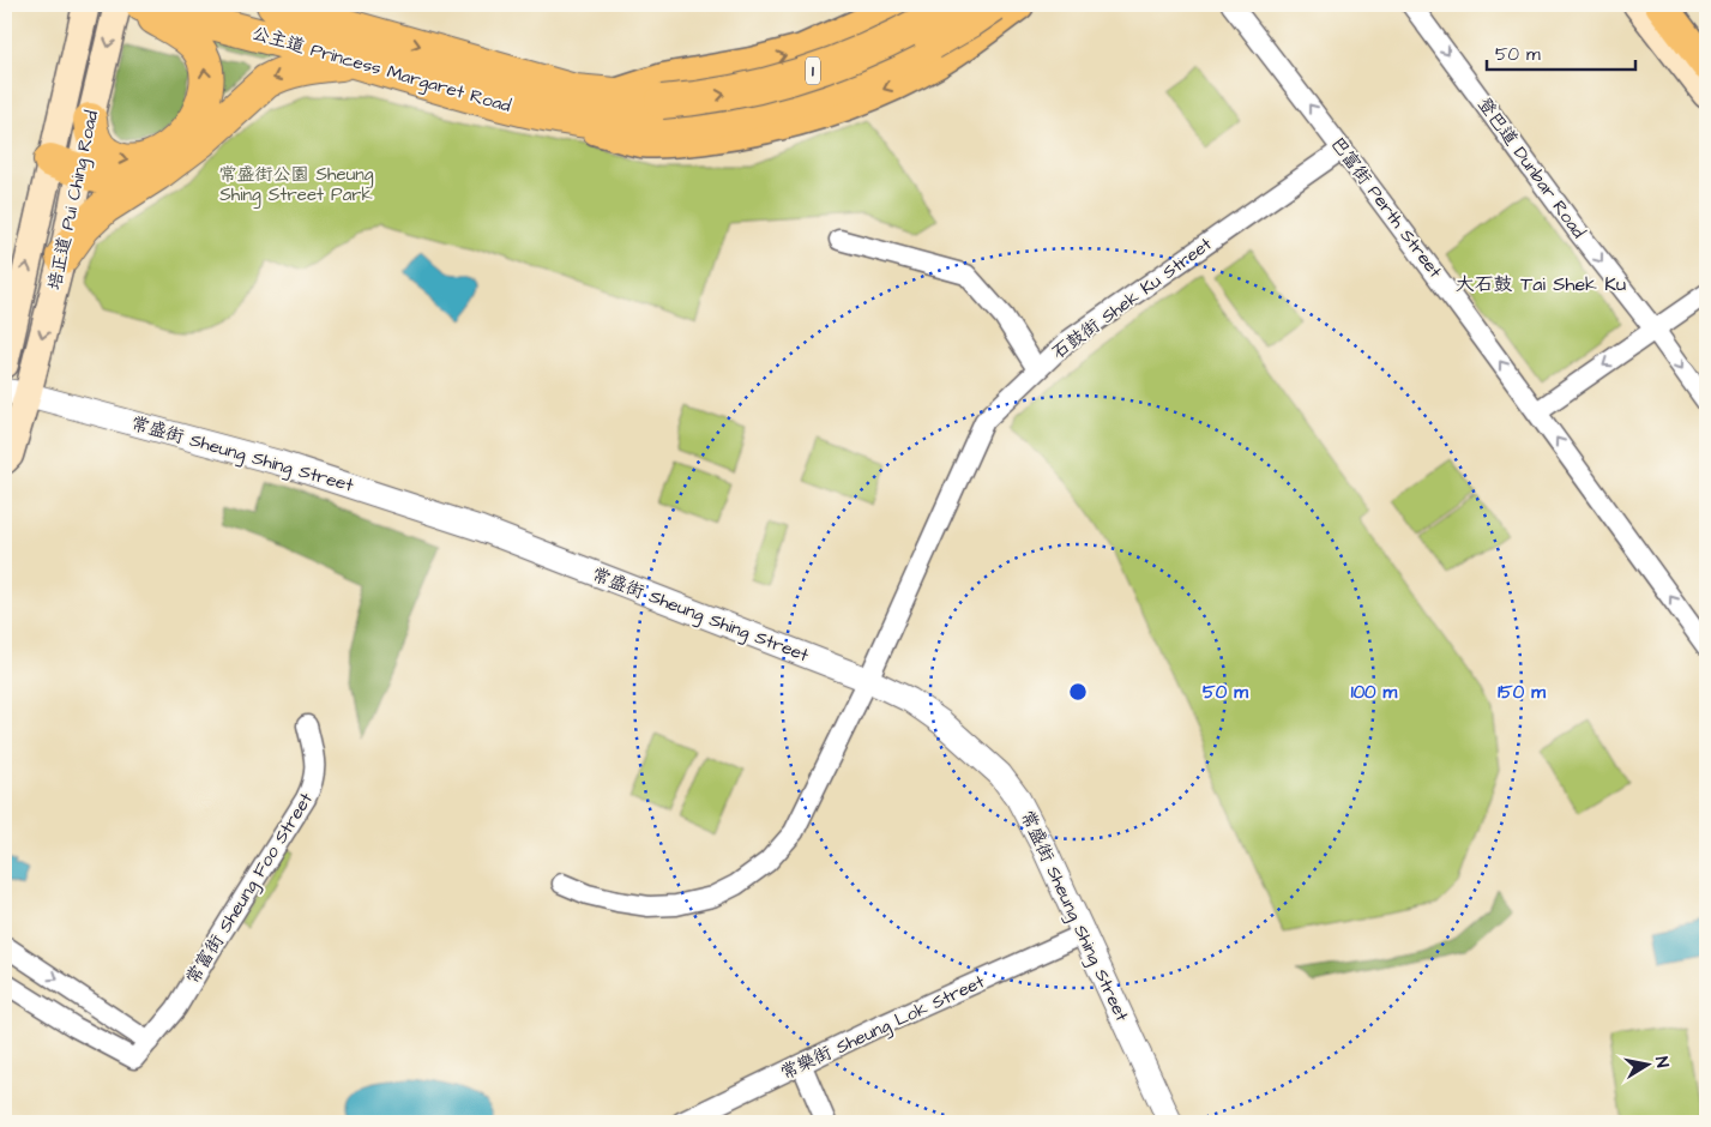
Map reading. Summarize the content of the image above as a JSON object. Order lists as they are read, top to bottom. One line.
{"streets":{"highway":["公主道 Princess Margaret Road","1"],"main road":["培正道 Pui Ching Road"],"street":["登巴道 Dunbar Road","巴富街 Perth Street","石鼓街 Shek Ku Street","常盛街 Sheung Shing Street","常富街 Sheung Foo Street","常樂街 Sheung Lok Street"]},"crossings":[["培正道 Pui Ching Road","常盛街 Sheung Shing Street"],["巴富街 Perth Street","石鼓街 Shek Ku Street"],["石鼓街 Shek Ku Street","常盛街 Sheung Shing Street"],["常盛街 Sheung Shing Street","常樂街 Sheung Lok Street"]],"one_way":["登巴道 Dunbar Road","巴富街 Perth Street"],"districts":["大石鼓 Tai Shek Ku"],"parks":["常盛街公園 Sheung Shing Street Park"],"scale_bar":"50 m","north":"right","rings":["50 m","100 m","150 m"]}
